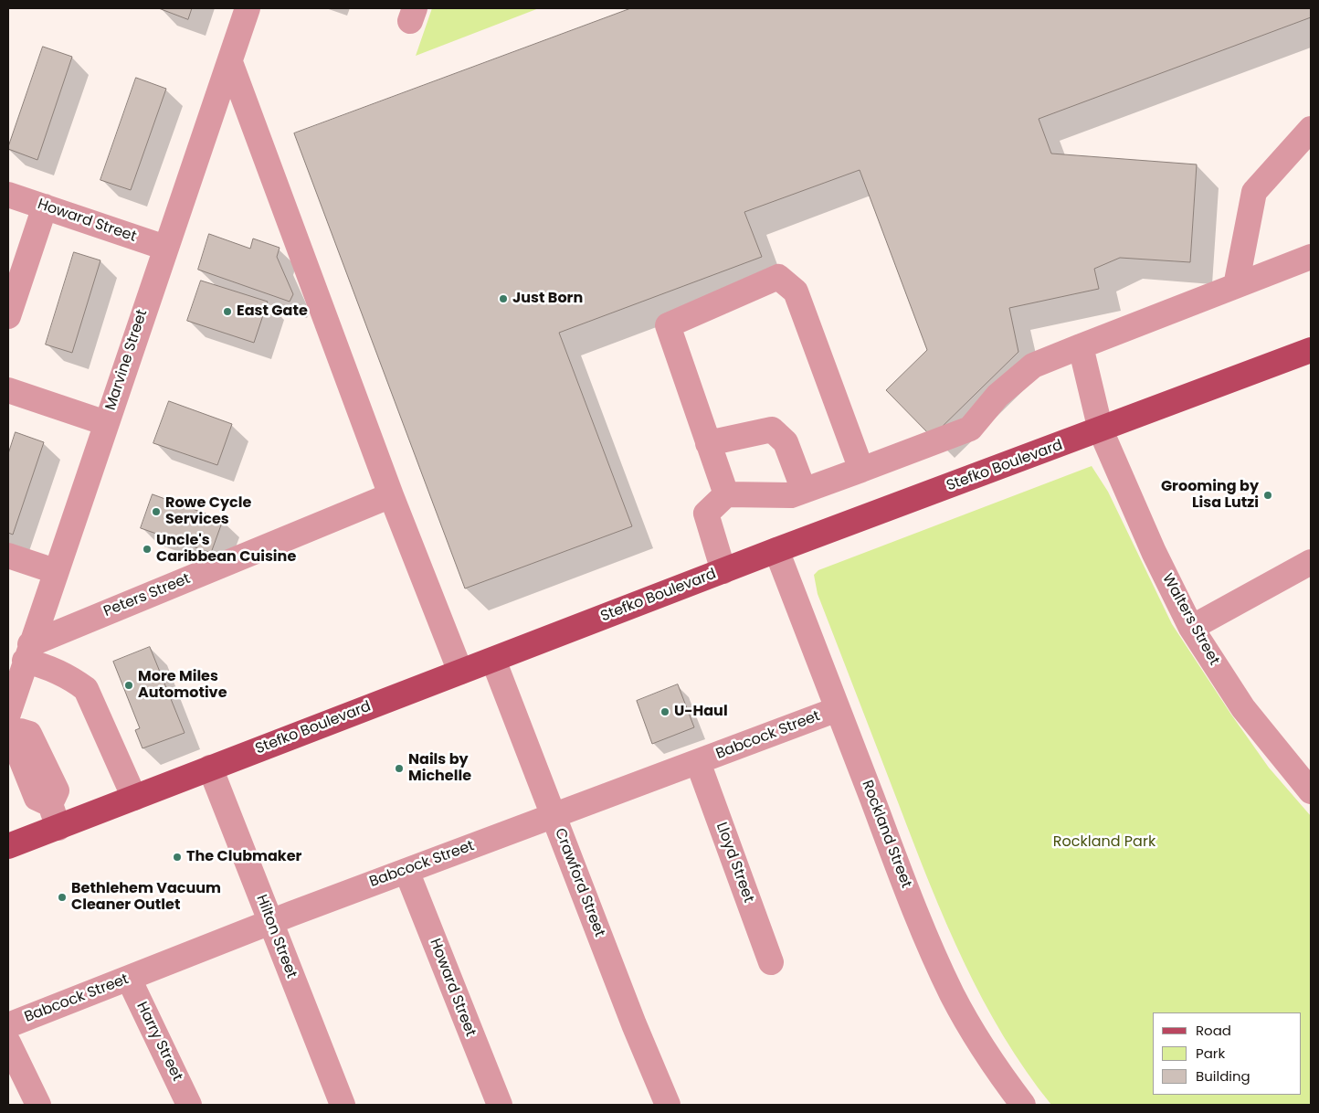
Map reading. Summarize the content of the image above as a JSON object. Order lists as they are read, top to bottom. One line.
{"streets":{"main road":["Stefko Boulevard"],"street":["Howard Street","Marvine Street","Peters Street","Walters Street","Babcock Street","Rockland Street","Lloyd Street","Crawford Street","Hilton Street","Harry Street"]},"crossings":[["Howard Street","Marvine Street"],["Howard Street","Babcock Street"],["Marvine Street","Stefko Boulevard"],["Marvine Street","Peters Street"],["Stefko Boulevard","Walters Street"],["Stefko Boulevard","Rockland Street"],["Stefko Boulevard","Crawford Street"],["Stefko Boulevard","Hilton Street"],["Babcock Street","Rockland Street"],["Babcock Street","Lloyd Street"],["Babcock Street","Crawford Street"],["Babcock Street","Hilton Street"],["Babcock Street","Harry Street"]],"parks":["Rockland Park"],"places":["Just Born","East Gate","Grooming by Lisa Lutzi","Rowe Cycle Services","Uncle's Caribbean Cuisine","More Miles Automotive","U-Haul","Nails by Michelle","The Clubmaker","Bethlehem Vacuum Cleaner Outlet"],"legend":["Road","Park","Building"]}
